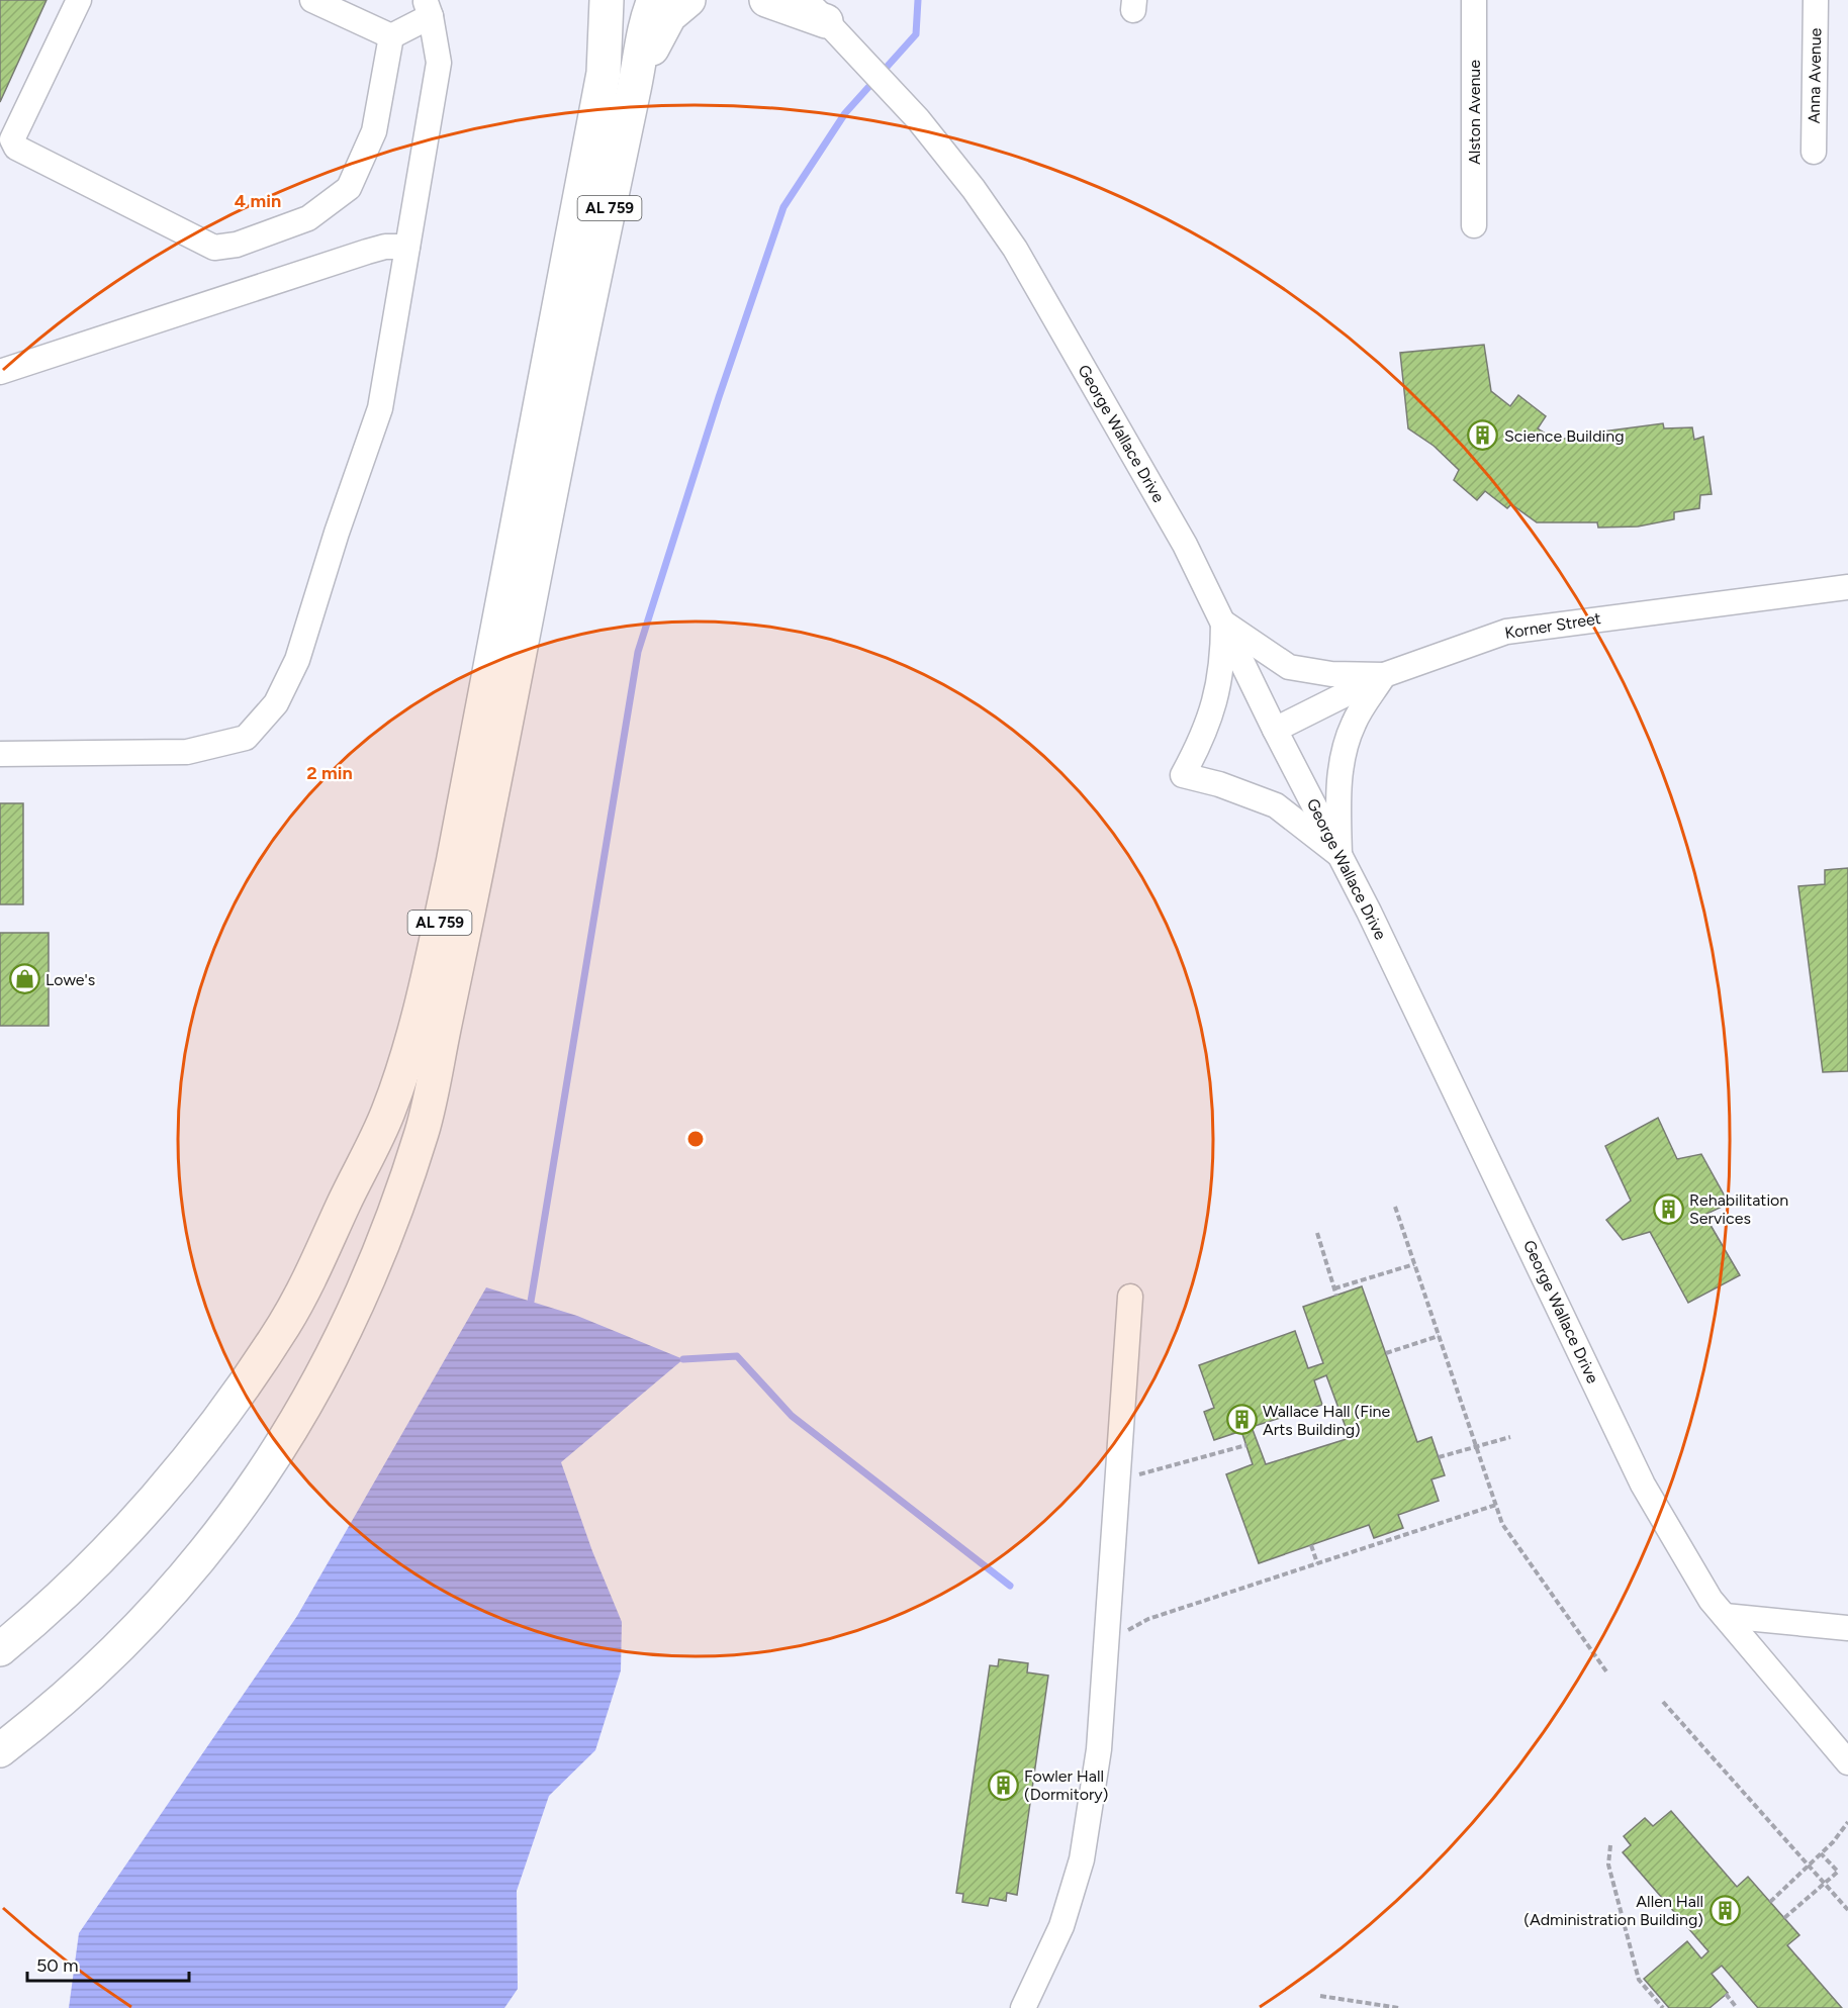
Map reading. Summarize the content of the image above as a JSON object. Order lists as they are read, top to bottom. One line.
{"streets":{"highway":["AL 759"],"street":["Anna Avenue","Alston Avenue","George Wallace Drive","Korner Street"]},"crossings":[["George Wallace Drive","Korner Street"]],"places":{"building":["Science Building","Rehabilitation Services","Wallace Hall (Fine Arts Building)","Fowler Hall (Dormitory)","Allen Hall (Administration Building)"],"shop":["Lowe's"]},"scale_bar":"50 m","rings":["4 min","2 min"]}
